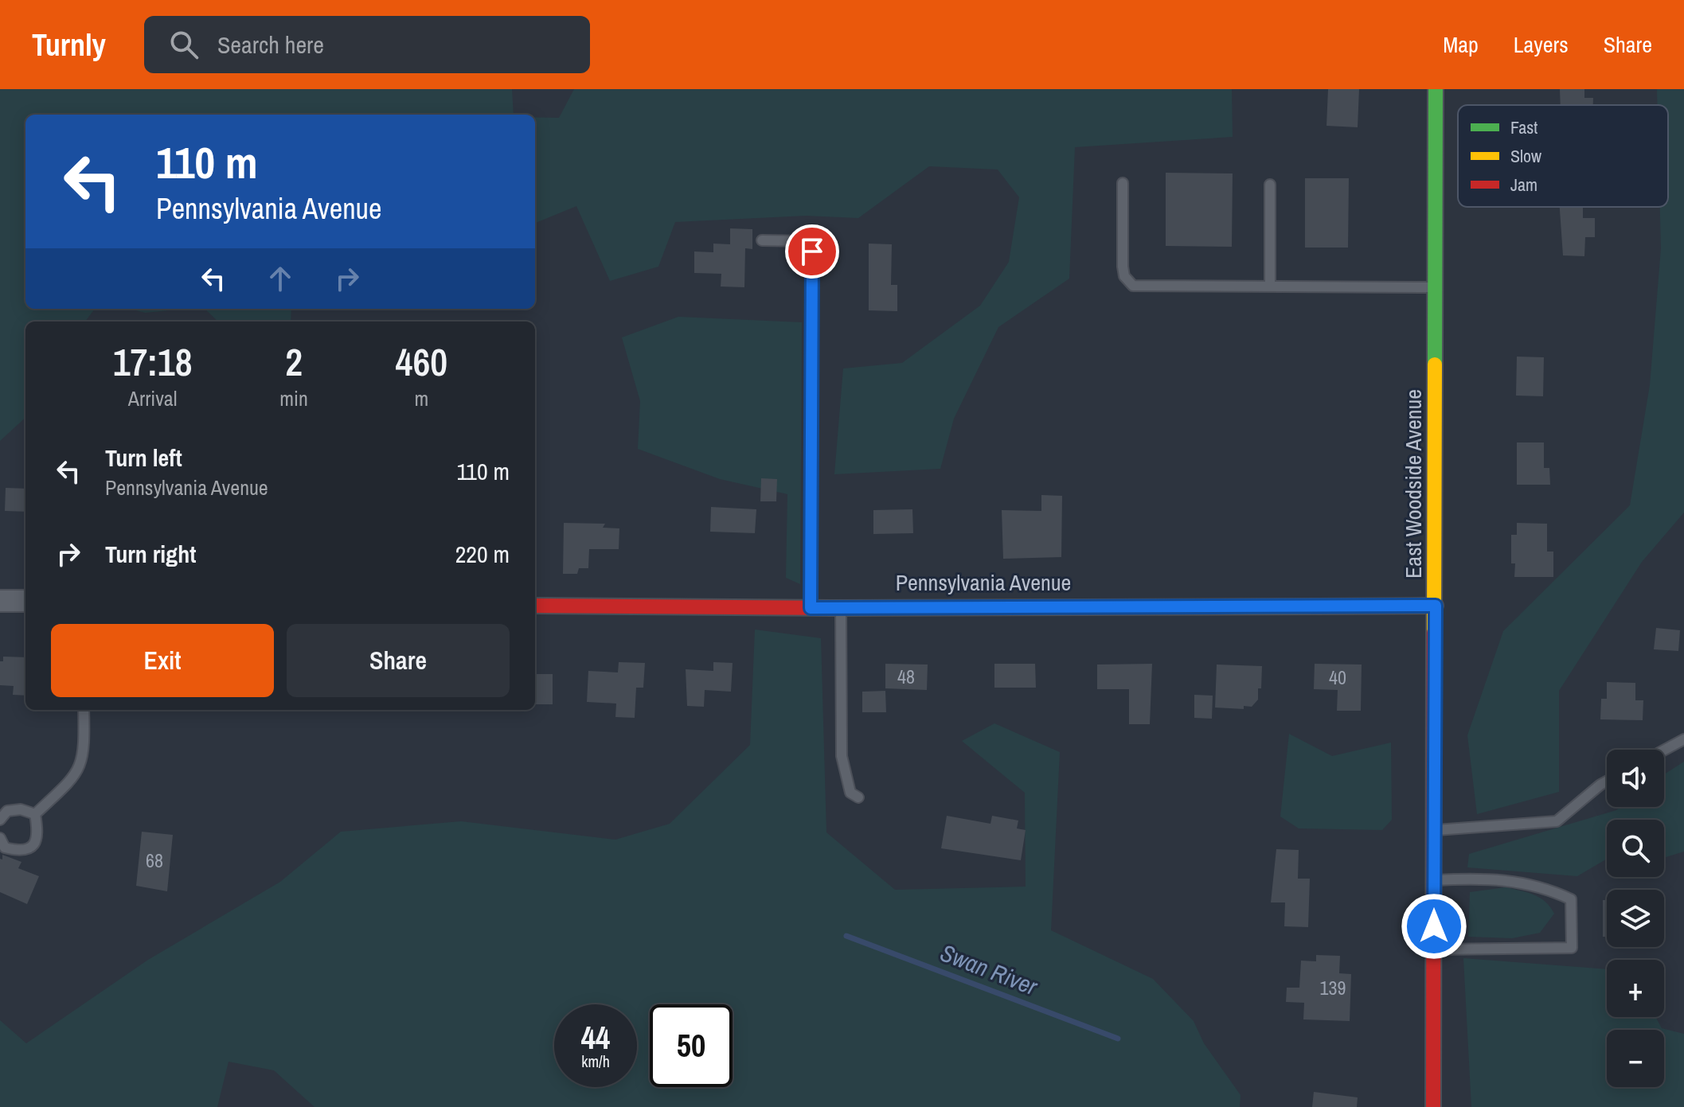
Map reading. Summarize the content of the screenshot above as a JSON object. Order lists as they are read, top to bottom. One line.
{"streets":{"main road":["East Woodside Avenue","Pennsylvania Avenue"]},"crossings":[["East Woodside Avenue","Pennsylvania Avenue"]],"water":["Swan River"],"house_numbers":["48","40","68","139"],"legend":["Fast","Slow","Jam"],"page":{"header":"Turnly","search":"Search here","nav":["Map","Layers","Share"],"turn":["110 m","Pennsylvania Avenue"],"eta":["17:18","Arrival","2","min","460","m"],"list":[{"name":"Turn left","note":"Pennsylvania Avenue","value":"110 m"},{"name":"Turn right","value":"220 m"}],"buttons":["Exit","Share"],"map_buttons":["+","−"],"speed":"44 km/h","limit":"50"}}
